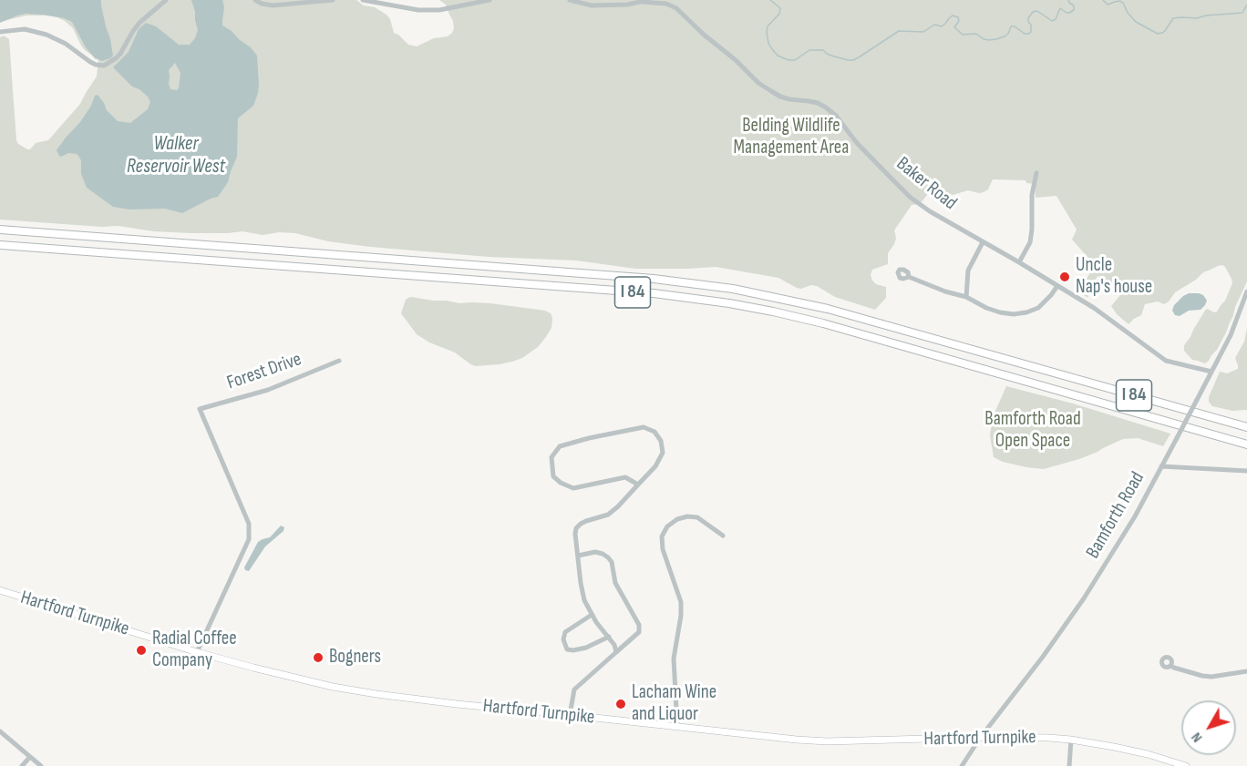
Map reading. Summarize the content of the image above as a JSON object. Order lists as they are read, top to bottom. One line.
{"streets":{"highway":["I 84"],"main road":["Hartford Turnpike"],"street":["Baker Road","Forest Drive","Bamforth Road"]},"crossings":[["Baker Road","Bamforth Road"],["Forest Drive","Hartford Turnpike"],["Bamforth Road","Hartford Turnpike"]],"water":["Walker Reservoir West"],"parks":["Belding Wildlife Management Area","Bamforth Road Open Space"],"places":["Uncle Nap's house","Radial Coffee Company","Bogners","Lacham Wine and Liquor"],"north":"bottom left"}
